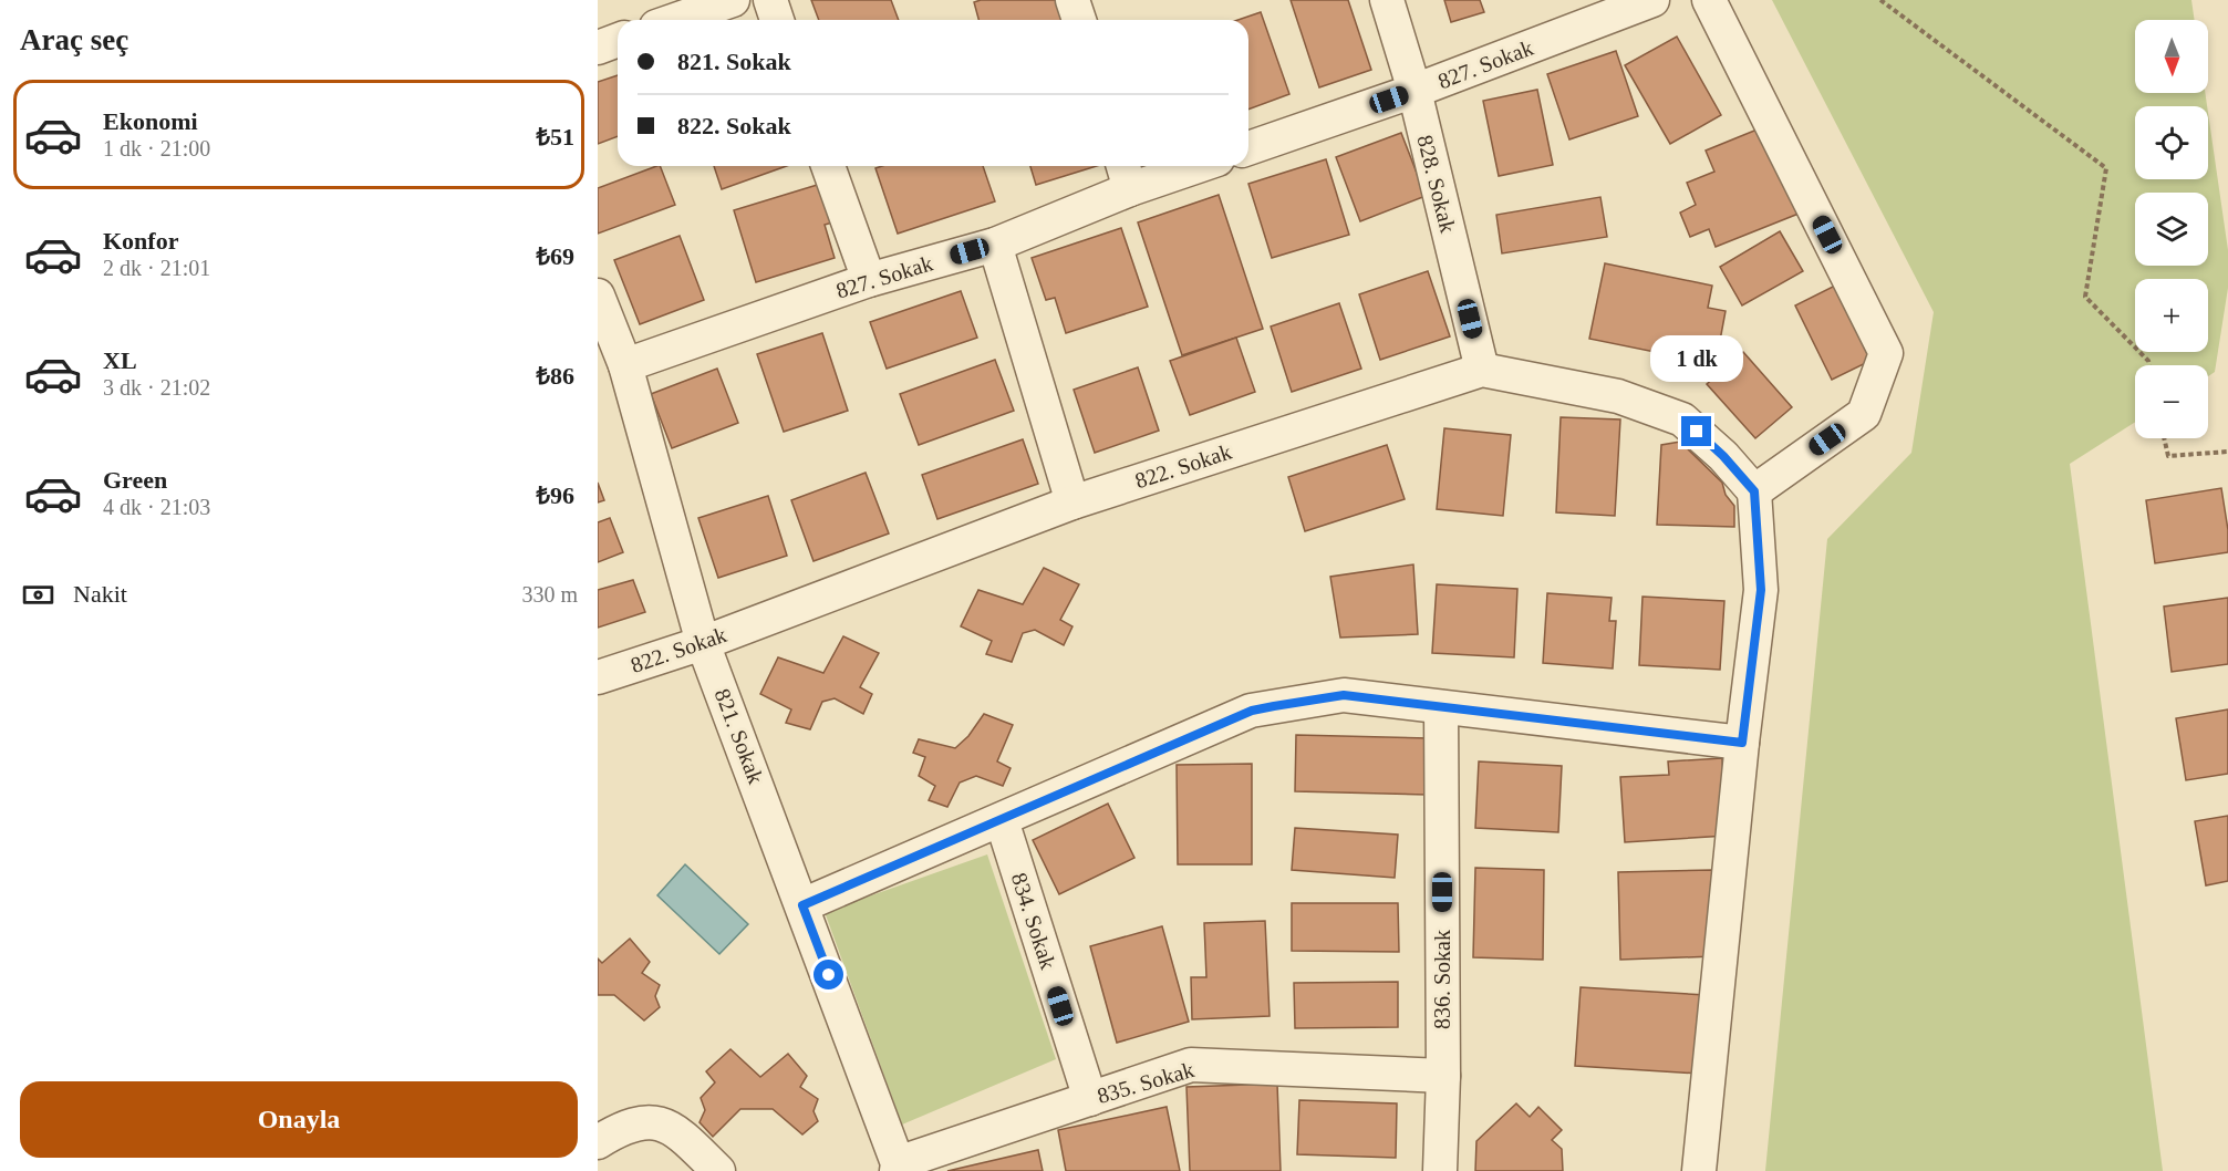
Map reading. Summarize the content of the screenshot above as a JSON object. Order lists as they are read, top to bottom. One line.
{"streets":{"street":["827. Sokak","828. Sokak","822. Sokak","821. Sokak","834. Sokak","836. Sokak","835. Sokak"]},"crossings":[["827. Sokak","828. Sokak"],["827. Sokak","821. Sokak"],["828. Sokak","822. Sokak"],["822. Sokak","821. Sokak"],["821. Sokak","835. Sokak"],["834. Sokak","835. Sokak"],["836. Sokak","835. Sokak"]],"north":"bottom","page":{"heading":"Araç seç","map_buttons":["+","−"],"banner":["821. Sokak","822. Sokak"],"list":[{"name":"Ekonomi","note":"1 dk · 21:00","value":"₺51"},{"name":"Konfor","note":"2 dk · 21:01","value":"₺69"},{"name":"XL","note":"3 dk · 21:02","value":"₺86"},{"name":"Green","note":"4 dk · 21:03","value":"₺96"}],"bubble":"1 dk","pay":["Nakit","330 m"],"buttons":"Onayla"}}
